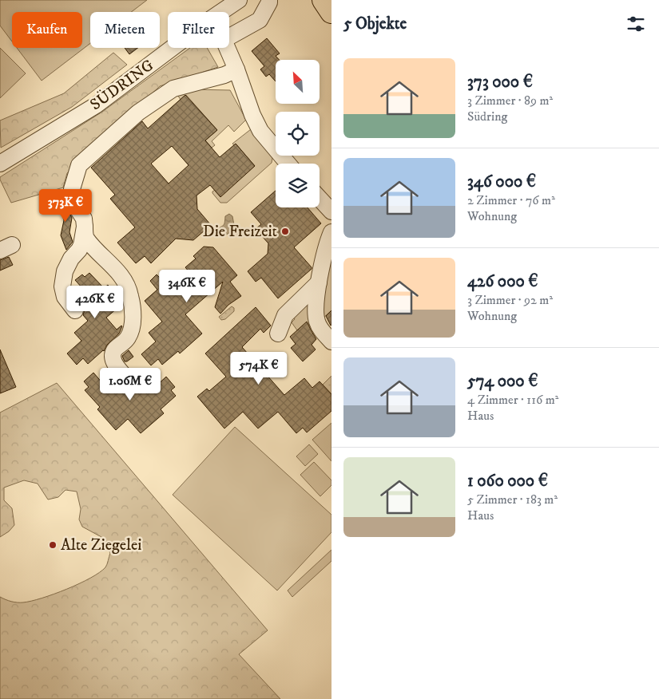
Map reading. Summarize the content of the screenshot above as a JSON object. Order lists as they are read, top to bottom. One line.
{"streets":{"street":["SÜDRING"]},"places":["Die Freizeit","Alte Ziegelei"],"north":"top left","page":{"heading":"5 Objekte","chip":["Kaufen","Mieten","Filter"],"list":[{"name":"373 000 €","note":"3 Zimmer · 89 m² · Südring"},{"name":"346 000 €","note":"2 Zimmer · 76 m² · Wohnung"},{"name":"426 000 €","note":"3 Zimmer · 92 m² · Wohnung"},{"name":"574 000 €","note":"4 Zimmer · 116 m² · Haus"},{"name":"1 060 000 €","note":"5 Zimmer · 183 m² · Haus"}],"price":["373K €","346K €","426K €","574K €","1.06M €"]}}
